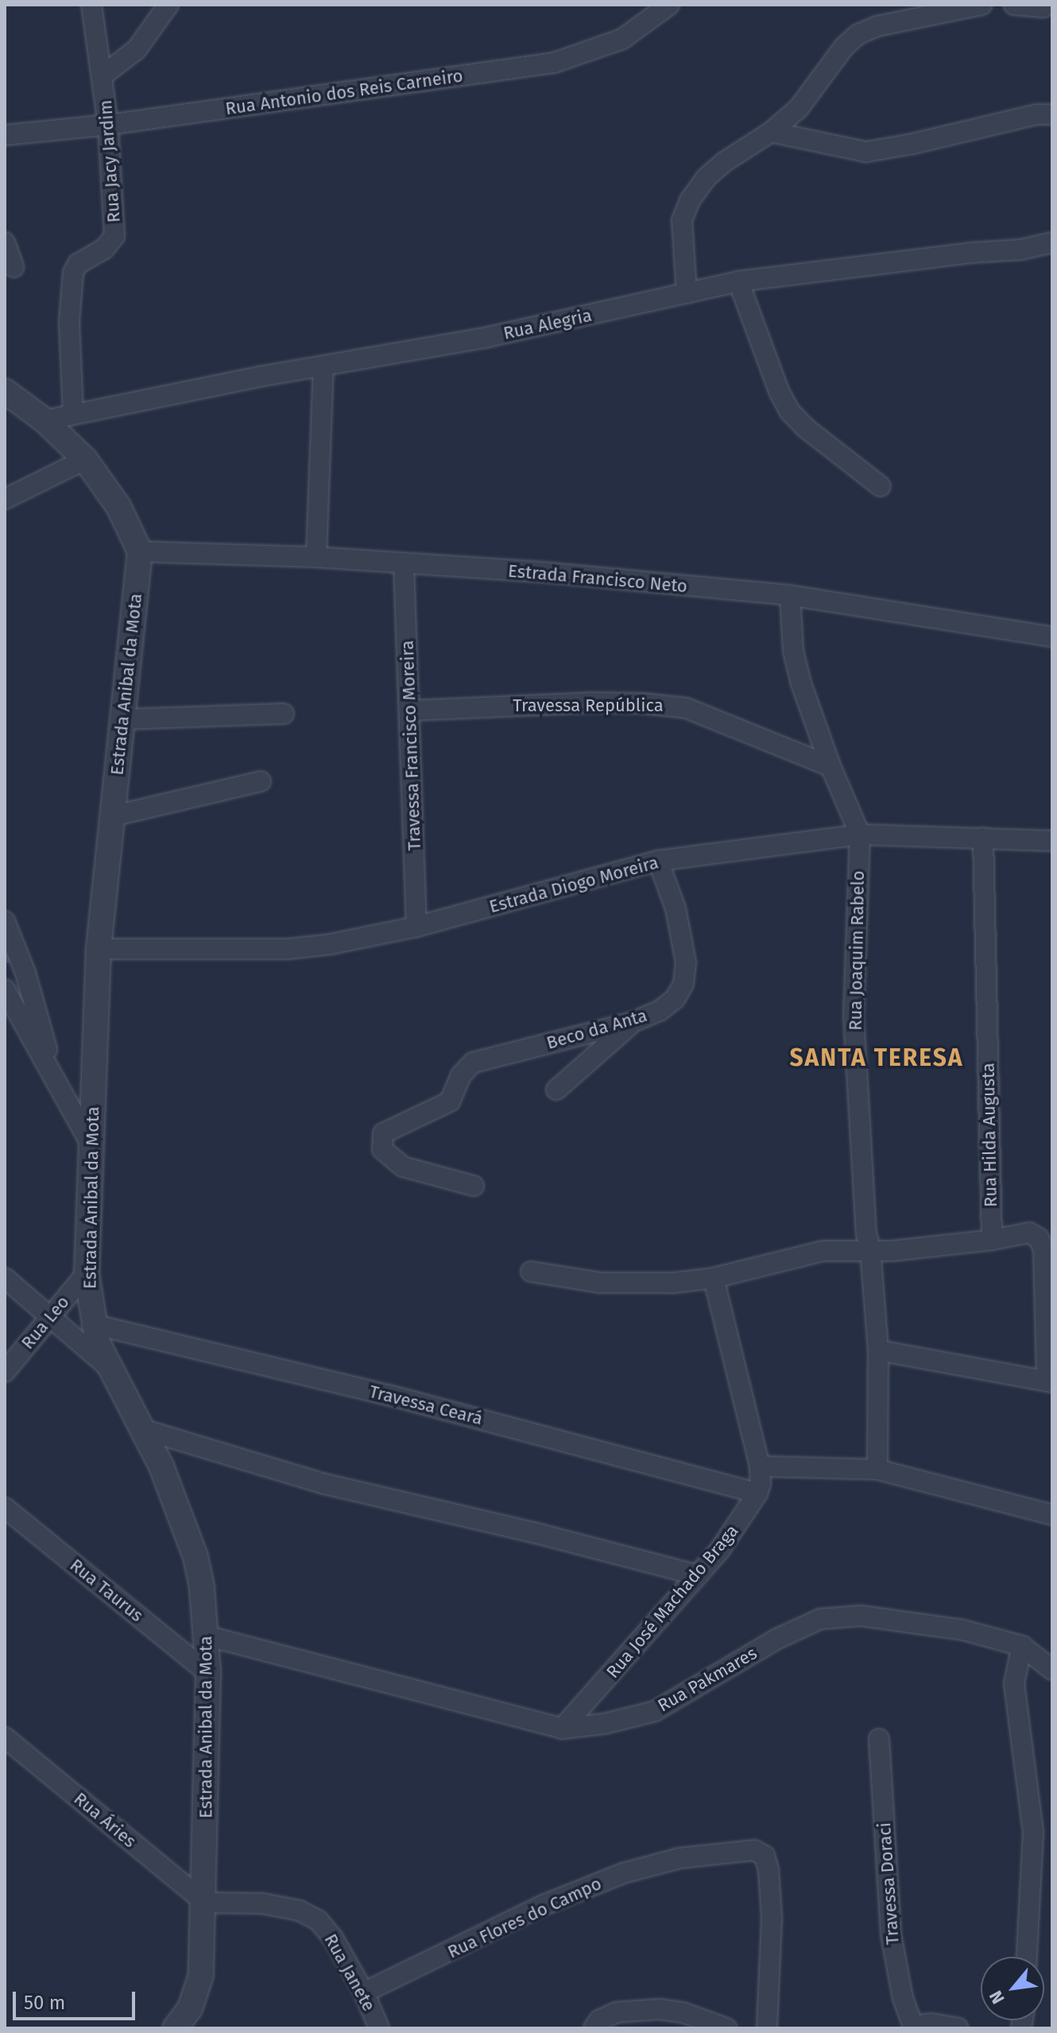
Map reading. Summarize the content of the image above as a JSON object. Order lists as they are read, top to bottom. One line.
{"streets":{"street":["Rua Antonio dos Reis Carneiro","Rua Jacy Jardim","Rua Alegria","Estrada Francisco Neto","Estrada Anibal da Mota","Travessa República","Travessa Francisco Moreira","Estrada Diogo Moreira","Rua Joaquim Rabelo","Beco da Anta","Rua Hilda Augusta","Rua Leo","Travessa Ceará","Rua Taurus","Rua José Machado Braga","Rua Pakmares","Rua Áries","Travessa Doraci","Rua Flores do Campo","Rua Janete"]},"crossings":[["Rua Antonio dos Reis Carneiro","Rua Jacy Jardim"],["Rua Jacy Jardim","Rua Alegria"],["Estrada Francisco Neto","Estrada Anibal da Mota"],["Estrada Francisco Neto","Travessa Francisco Moreira"],["Estrada Francisco Neto","Rua Joaquim Rabelo"],["Estrada Anibal da Mota","Estrada Diogo Moreira"],["Estrada Anibal da Mota","Rua Leo"],["Estrada Anibal da Mota","Travessa Ceará"],["Estrada Anibal da Mota","Rua Taurus"],["Estrada Anibal da Mota","Rua Pakmares"],["Estrada Anibal da Mota","Rua Áries"],["Estrada Anibal da Mota","Rua Janete"],["Travessa República","Travessa Francisco Moreira"],["Travessa República","Rua Joaquim Rabelo"],["Travessa Francisco Moreira","Estrada Diogo Moreira"],["Estrada Diogo Moreira","Rua Joaquim Rabelo"],["Estrada Diogo Moreira","Beco da Anta"],["Estrada Diogo Moreira","Rua Hilda Augusta"],["Travessa Ceará","Rua José Machado Braga"],["Rua José Machado Braga","Rua Pakmares"],["Rua Áries","Rua Janete"],["Rua Flores do Campo","Rua Janete"]],"districts":["SANTA TERESA"],"scale_bar":"50 m","north":"bottom left"}
